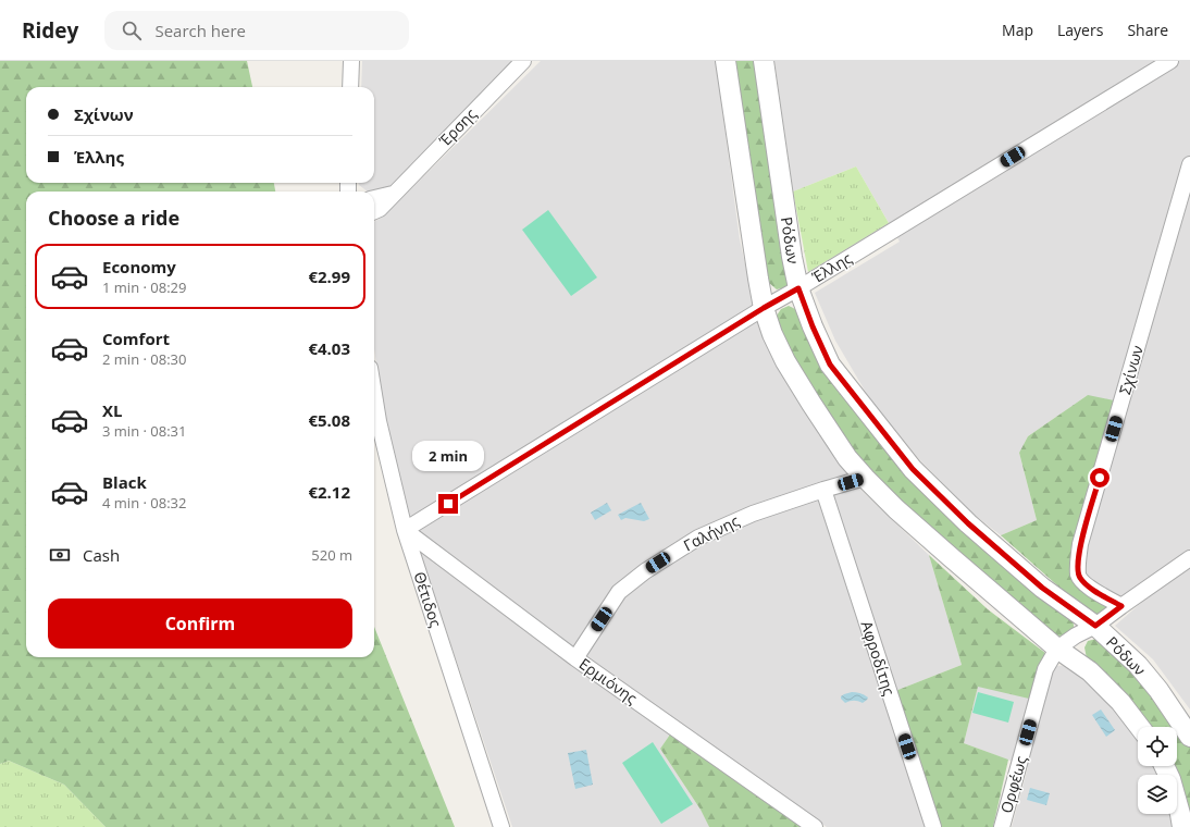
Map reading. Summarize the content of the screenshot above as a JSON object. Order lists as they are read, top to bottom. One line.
{"streets":{"street":["Έρσης","Ρόδων","Έλλης","Σχίνων","Γαλήνης","Θέτιδος","Αφροδίτης","Ερμιόνης","Ορφέως"]},"crossings":[["Ρόδων","Έλλης"],["Ρόδων","Ορφέως"],["Έλλης","Θέτιδος"],["Έλλης","Ερμιόνης"],["Σχίνων","Ορφέως"],["Γαλήνης","Αφροδίτης"],["Γαλήνης","Ερμιόνης"],["Θέτιδος","Ερμιόνης"]],"page":{"header":"Ridey","search":"Search here","nav":["Map","Layers","Share"],"banner":["Σχίνων","Έλλης"],"heading":"Choose a ride","list":[{"name":"Economy","note":"1 min · 08:29","value":"€2.99"},{"name":"Comfort","note":"2 min · 08:30","value":"€4.03"},{"name":"XL","note":"3 min · 08:31","value":"€5.08"},{"name":"Black","note":"4 min · 08:32","value":"€2.12"}],"bubble":"2 min","pay":["Cash","520 m"],"buttons":"Confirm"}}
